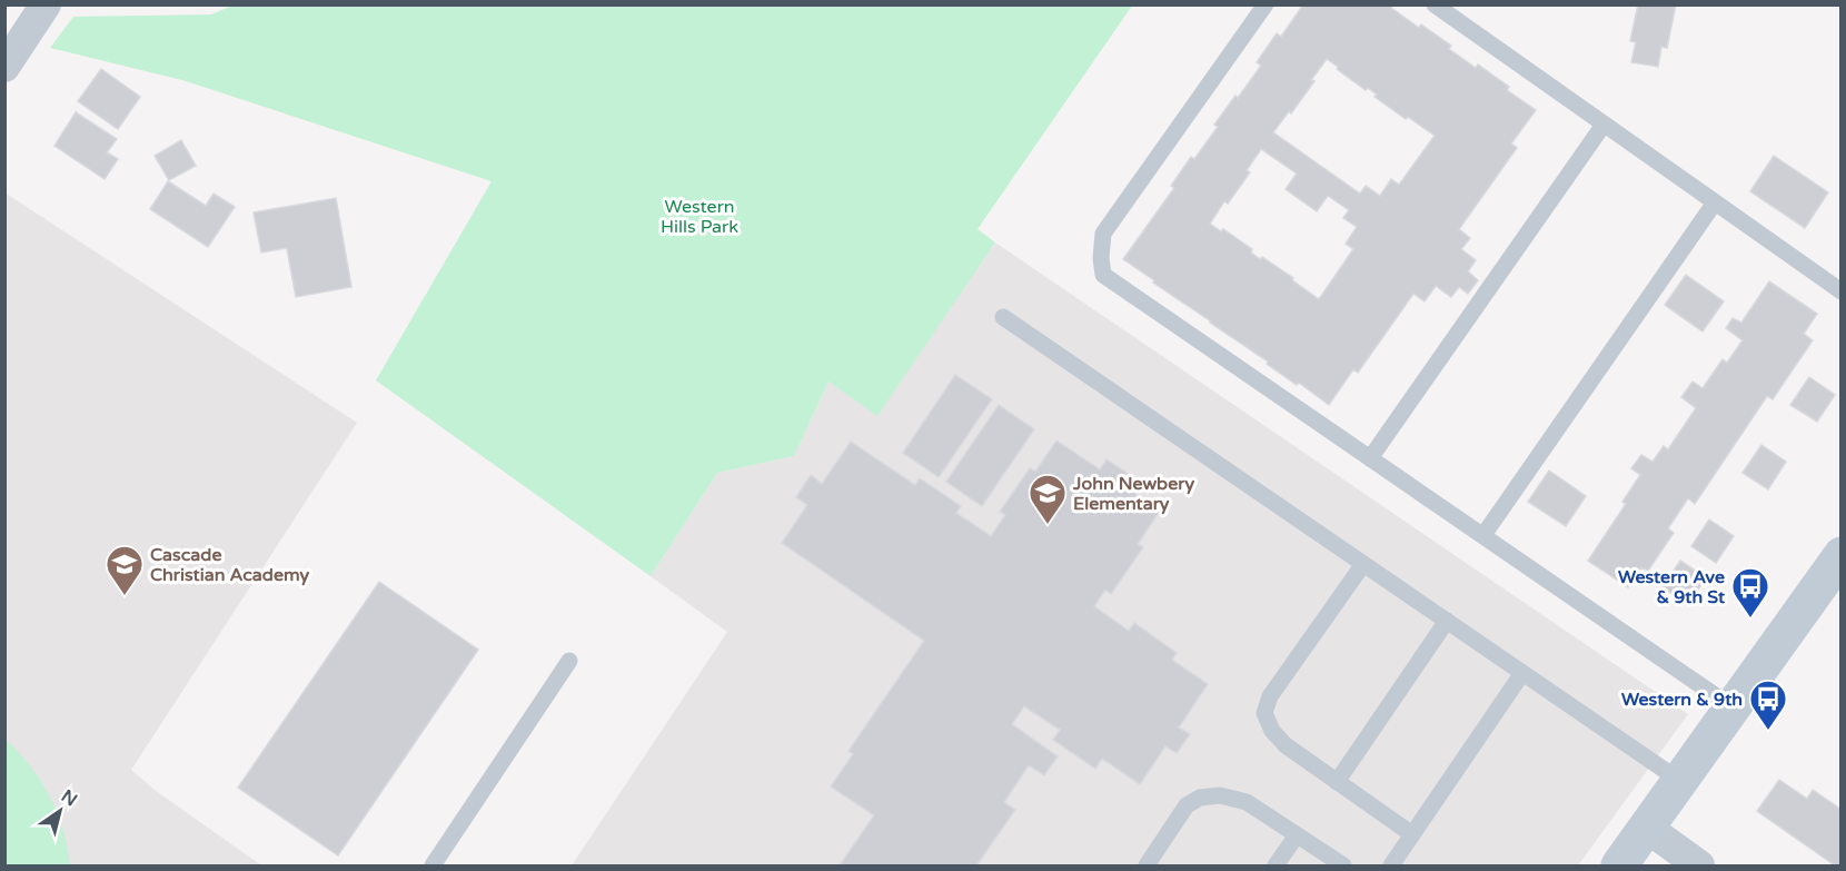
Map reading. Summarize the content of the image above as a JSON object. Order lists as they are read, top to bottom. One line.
{"parks":["Western Hills Park"],"places":{"school or university":["John Newbery Elementary","Cascade Christian Academy"],"bus stop":["Western Ave & 9th St","Western & 9th"]},"north":"top right"}
